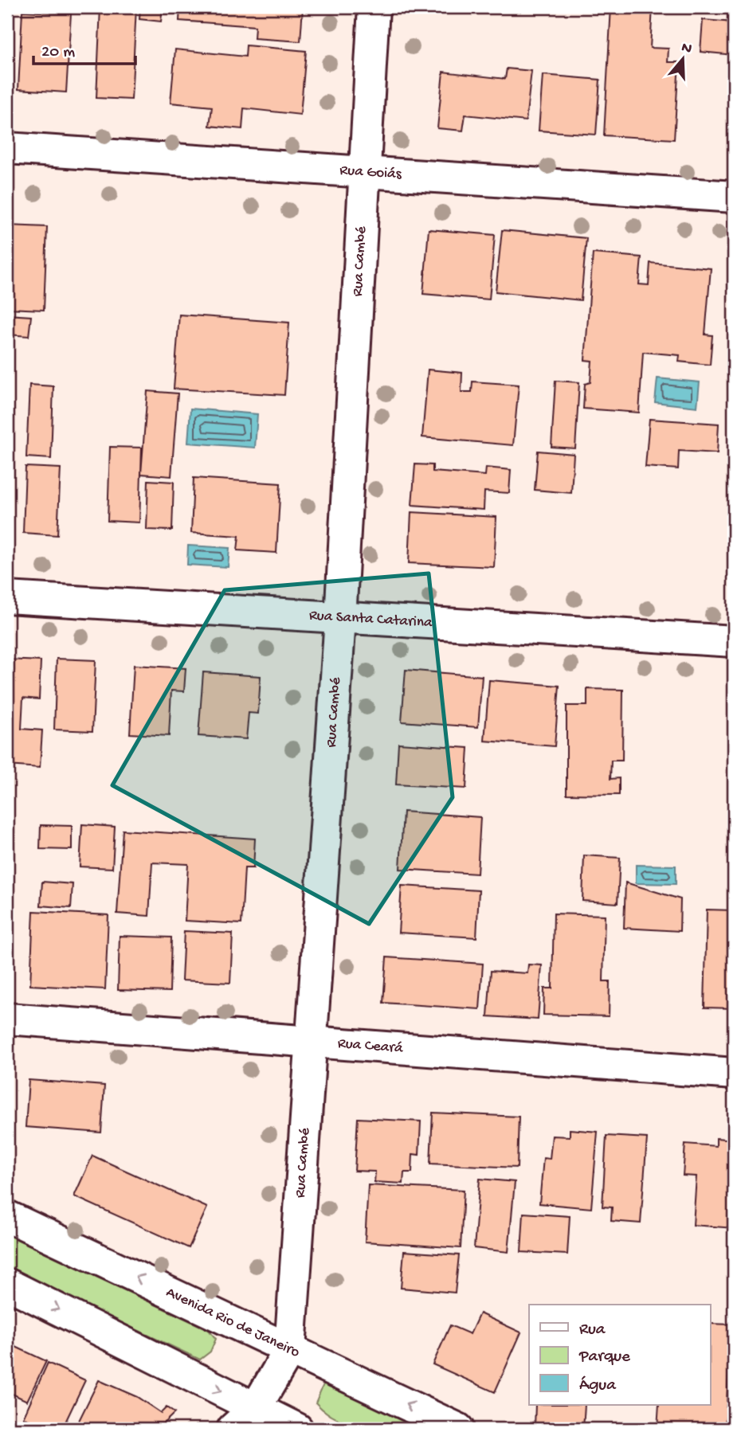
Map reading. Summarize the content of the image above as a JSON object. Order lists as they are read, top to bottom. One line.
{"streets":{"street":["Rua Goiás","Rua Cambé","Rua Santa Catarina","Rua Ceará","Avenida Rio de Janeiro"]},"crossings":[["Rua Goiás","Rua Cambé"],["Rua Cambé","Rua Santa Catarina"],["Rua Cambé","Rua Ceará"],["Rua Cambé","Avenida Rio de Janeiro"]],"legend":["Rua","Parque","Água"],"scale_bar":"20 m","north":"top"}
